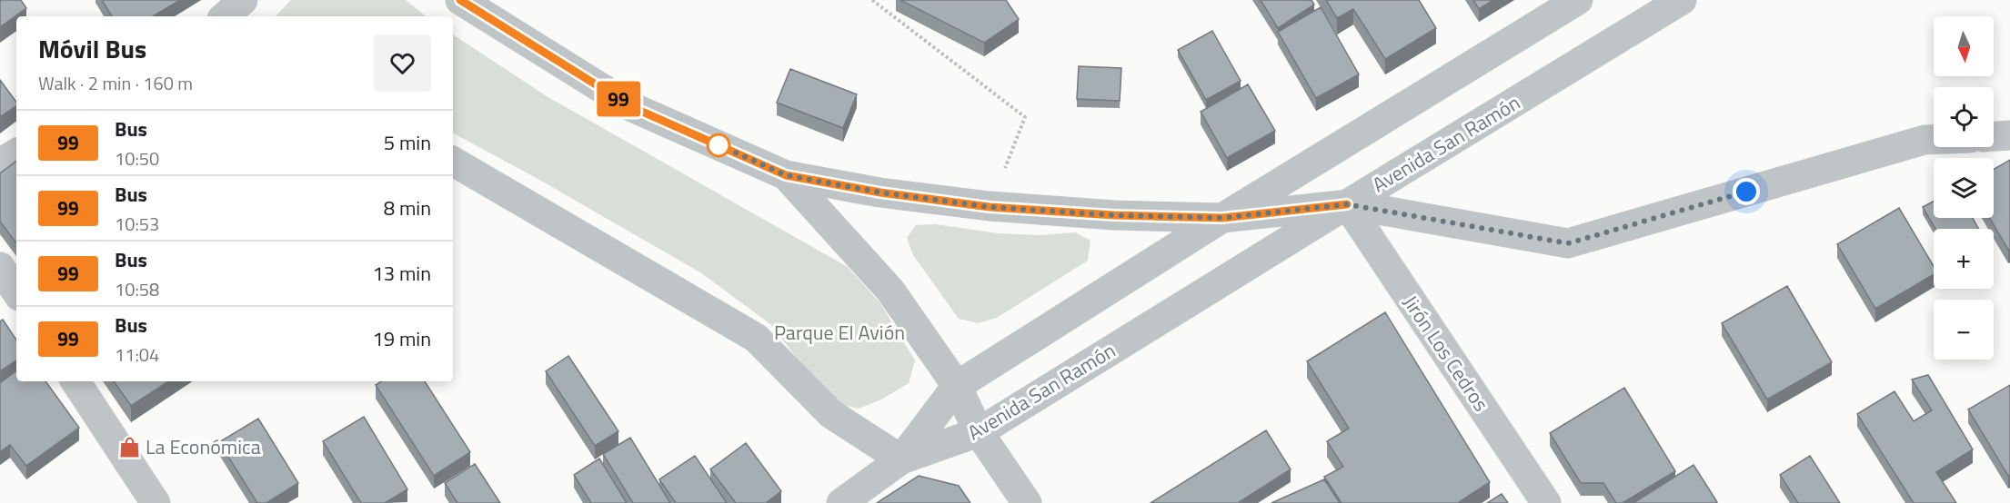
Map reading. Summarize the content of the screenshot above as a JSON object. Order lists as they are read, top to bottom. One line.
{"streets":{"street":["Avenida San Ramón","Jirón Los Cedros"]},"crossings":[["Avenida San Ramón","Jirón Los Cedros"]],"parks":["Parque El Avión"],"places":{"shop":["La Económica"]},"lines":["bus line 99"],"north":"bottom","page":{"on_map":"99","map_buttons":["+","−"],"heading":["Móvil Bus","Walk · 2 min · 160 m"],"list":[{"mark":"99","name":"Bus","note":"10:50","value":"5 min"},{"mark":"99","name":"Bus","note":"10:53","value":"8 min"},{"mark":"99","name":"Bus","note":"10:58","value":"13 min"},{"mark":"99","name":"Bus","note":"11:04","value":"19 min"}]}}
